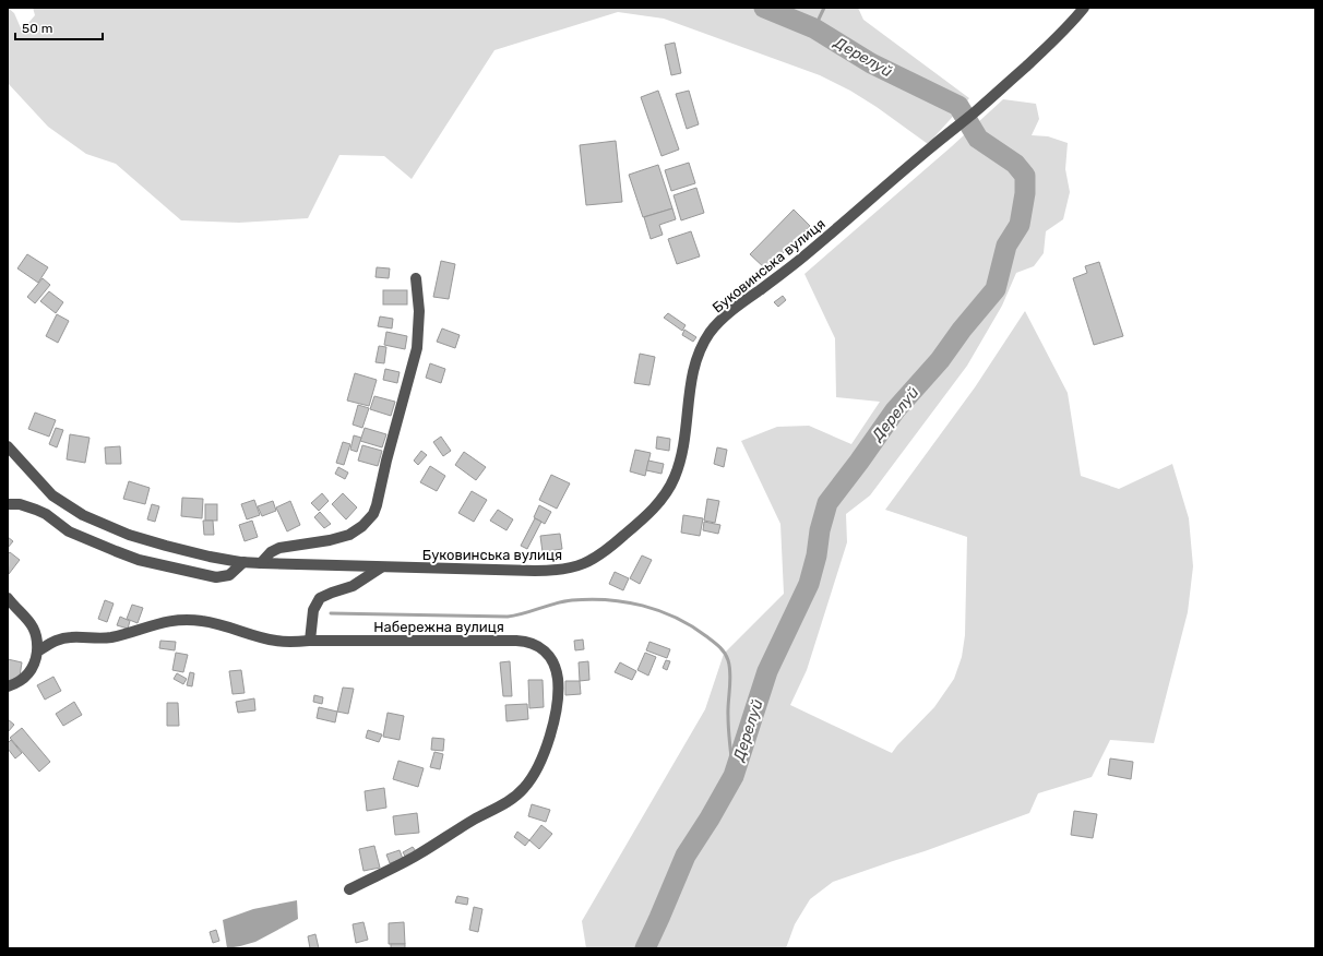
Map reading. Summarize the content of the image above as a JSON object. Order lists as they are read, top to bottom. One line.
{"streets":{"street":["Буковинська вулиця","Набережна вулиця"]},"water":["Дерелуй"],"scale_bar":"50 m"}
